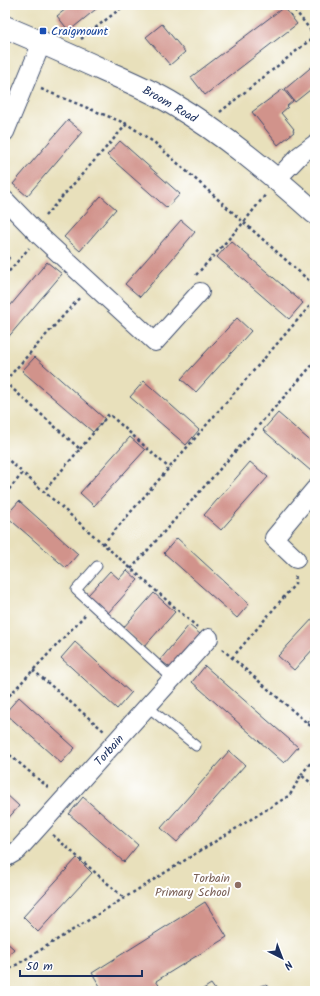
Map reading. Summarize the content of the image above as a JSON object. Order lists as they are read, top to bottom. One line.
{"streets":{"street":["Broom Road","Torbain"]},"places":{"transit":["Craigmount"],"other":["Torbain Primary School"]},"scale_bar":"50 m","north":"bottom right"}
